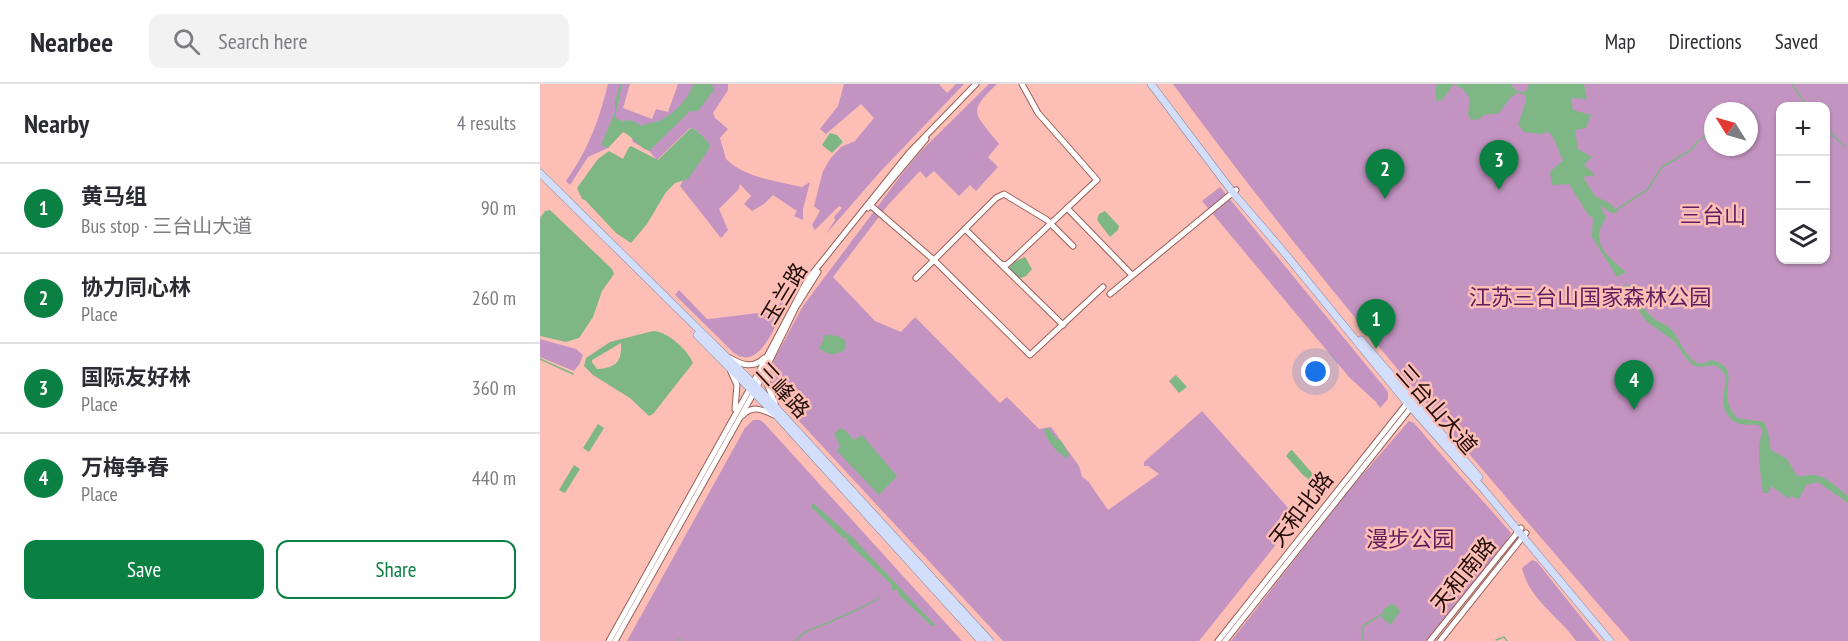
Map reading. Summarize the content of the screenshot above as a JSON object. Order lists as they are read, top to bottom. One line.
{"streets":{"main road":["三峰路","三台山大道"],"street":["玉兰路","天和北路","天和南路"]},"crossings":[["玉兰路","三峰路"],["三台山大道","天和北路"],["三台山大道","天和南路"]],"parks":["三台山","江苏三台山国家森林公园","漫步公园"],"north":"top left","page":{"header":"Nearbee","search":"Search here","nav":["Map","Directions","Saved"],"heading":["Nearby","4 results"],"map_buttons":["+","−"],"pins":["3","2","1","4"],"list":[{"mark":"1","name":"黄马组","note":"Bus stop · 三台山大道","value":"90 m"},{"mark":"2","name":"协力同心林","note":"Place","value":"260 m"},{"mark":"3","name":"国际友好林","note":"Place","value":"360 m"},{"mark":"4","name":"万梅争春","note":"Place","value":"440 m"}],"buttons":["Save","Share"]}}
